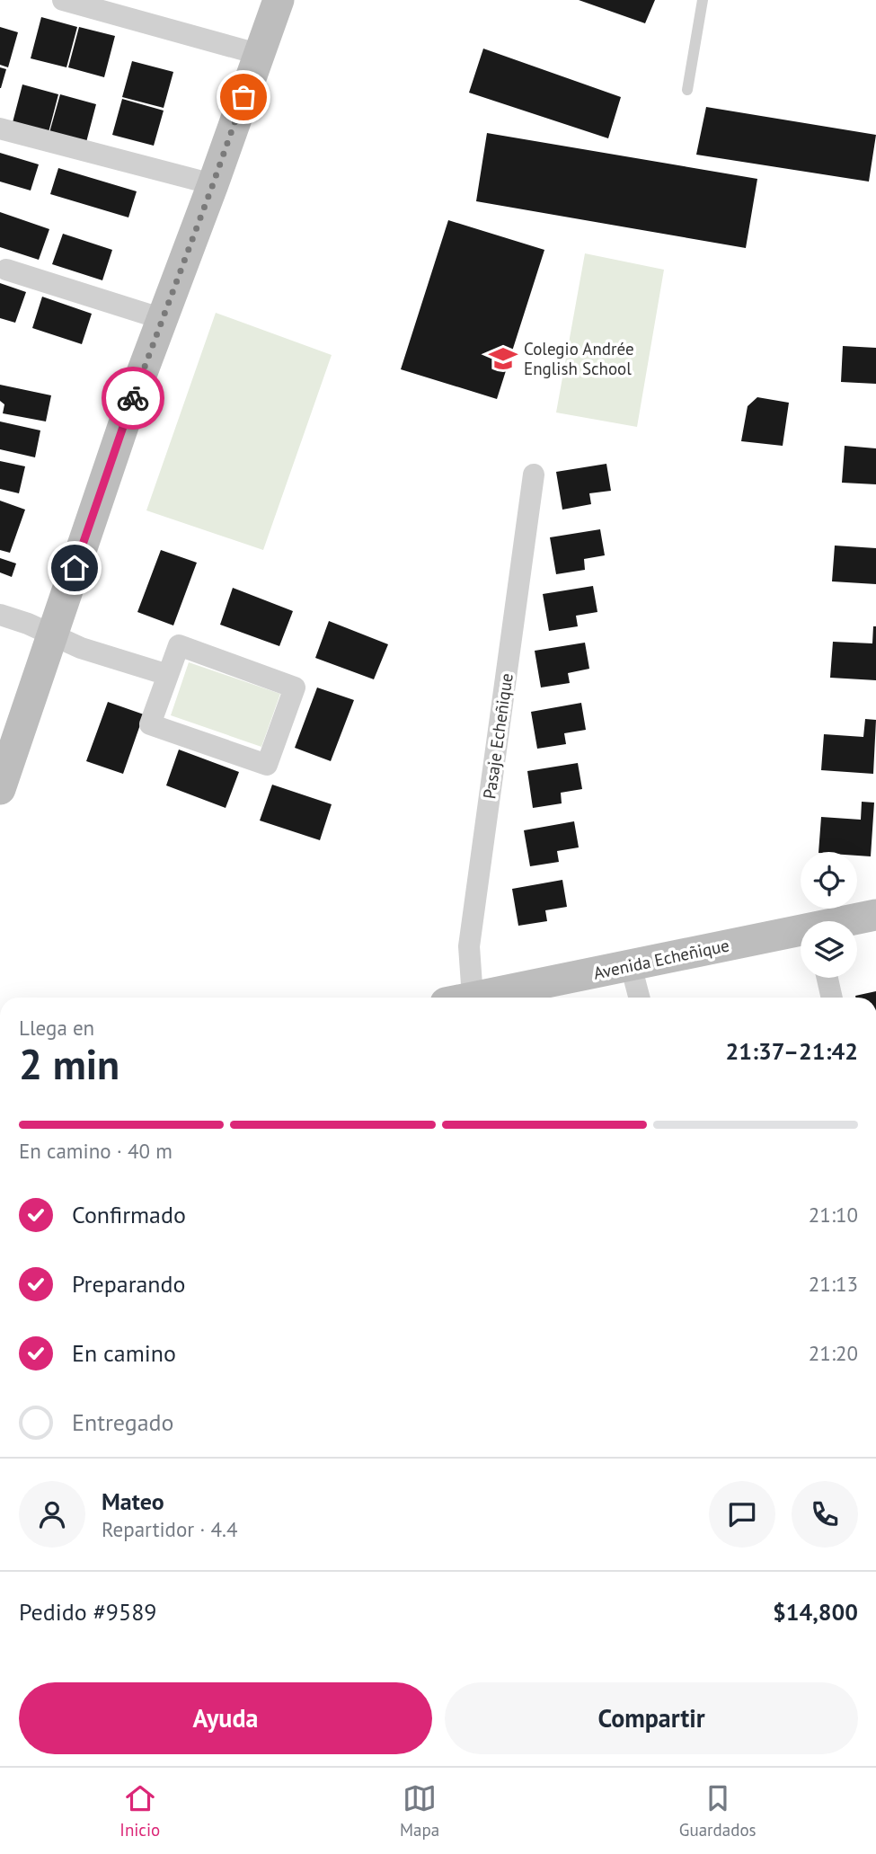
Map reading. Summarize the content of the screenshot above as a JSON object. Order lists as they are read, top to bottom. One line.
{"streets":{"street":["Pasaje Echeñique","Avenida Echeñique"]},"places":{"school or university":["Colegio Andrée English School"]},"page":{"heading":["2 min","Llega en","21:37–21:42"],"panel":["Mateo","Repartidor · 4.4","Pedido #9589","$14,800"],"bar":"En camino · 40 m","list":[["Confirmado","21:10"],["Preparando","21:13"],["En camino","21:20"],"Entregado"],"buttons":["Ayuda","Compartir"],"tabs":["Inicio","Mapa","Guardados"]}}
